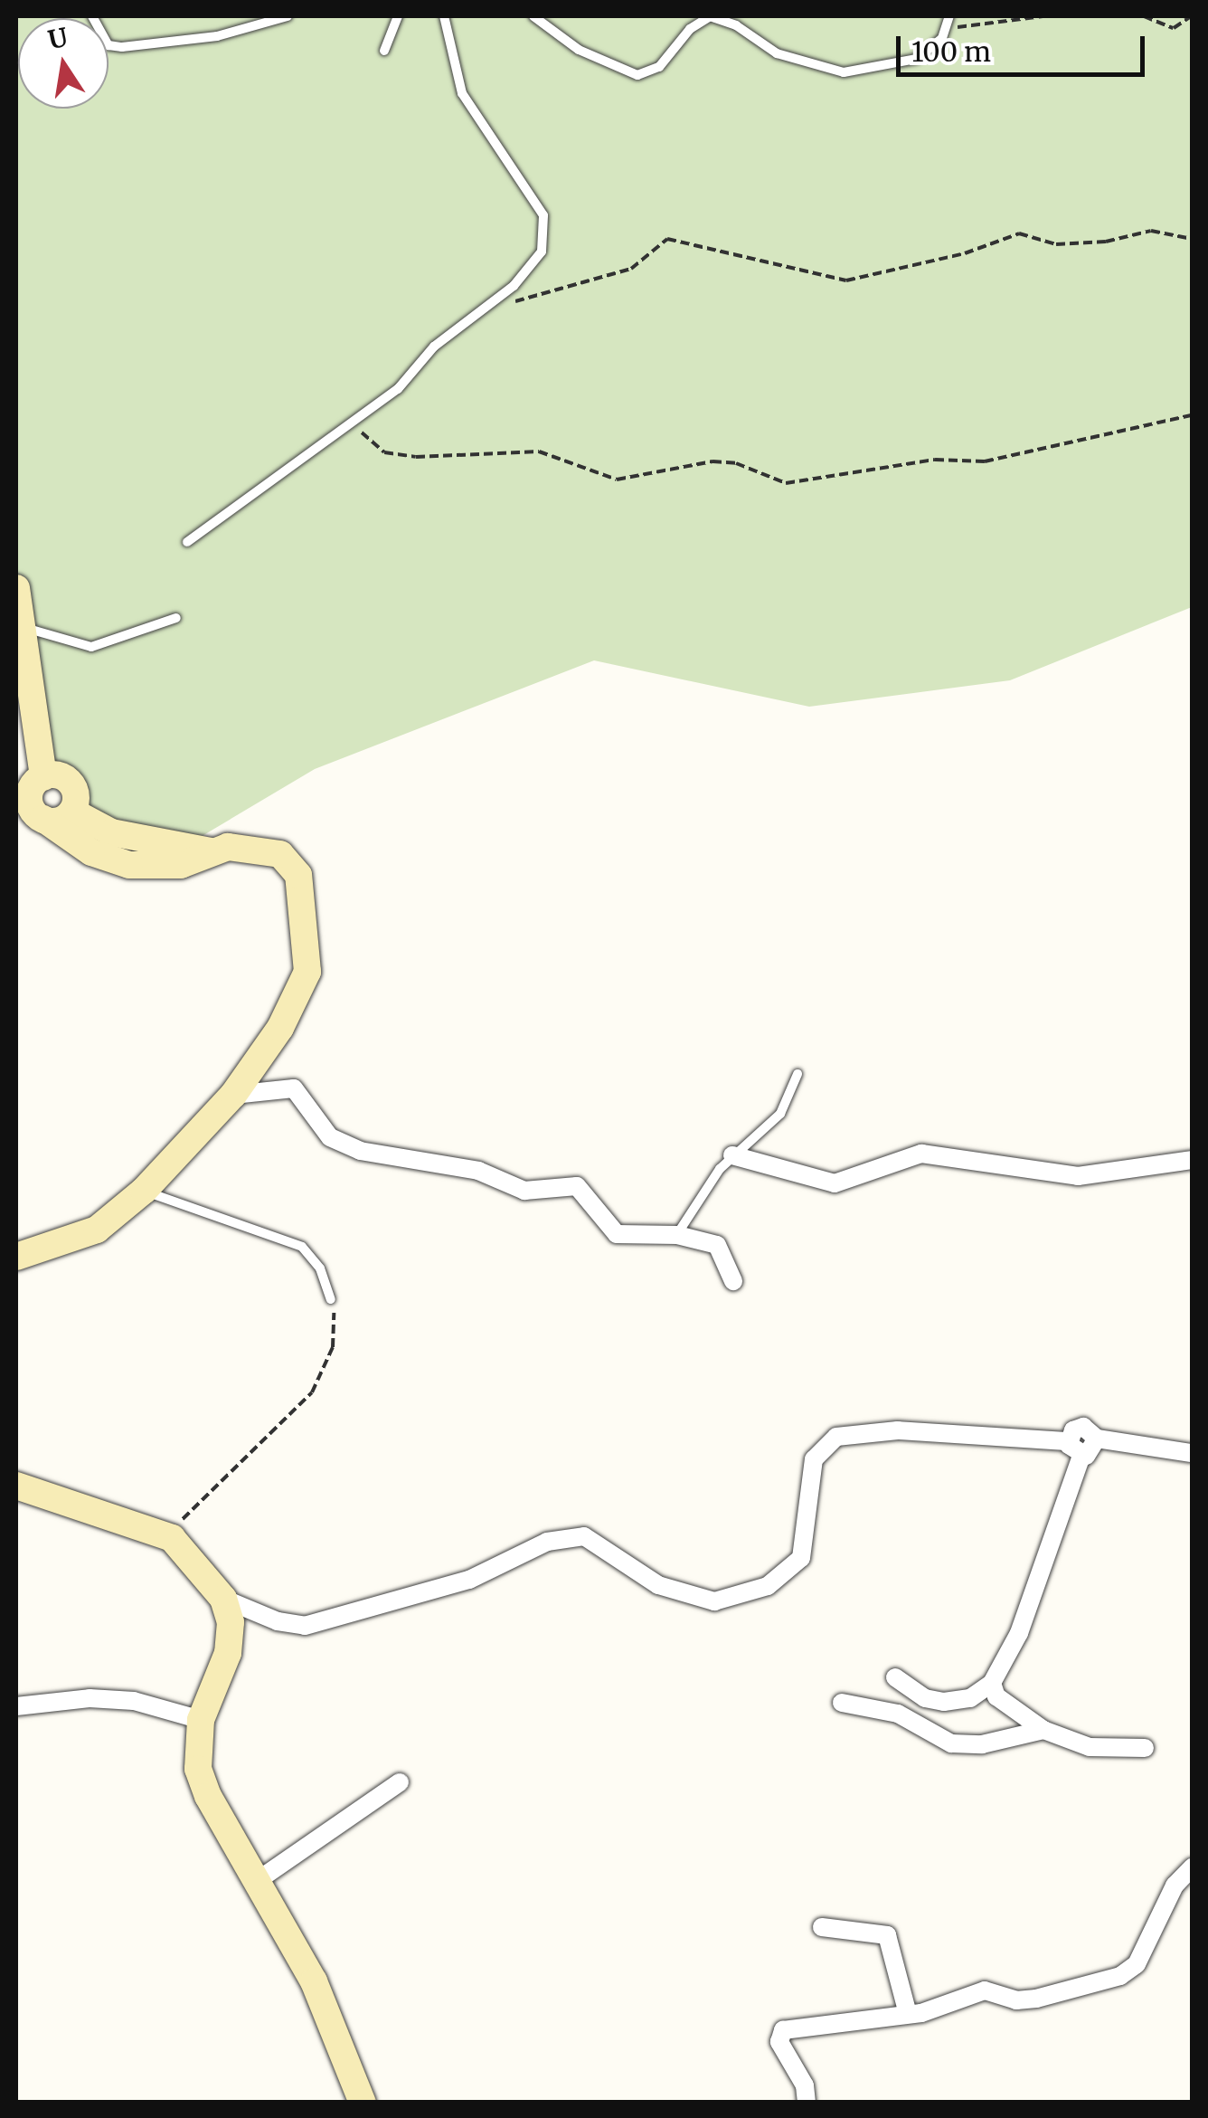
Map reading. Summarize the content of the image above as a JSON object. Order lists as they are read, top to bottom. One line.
{"scale_bar":"100 m","north":"top"}
